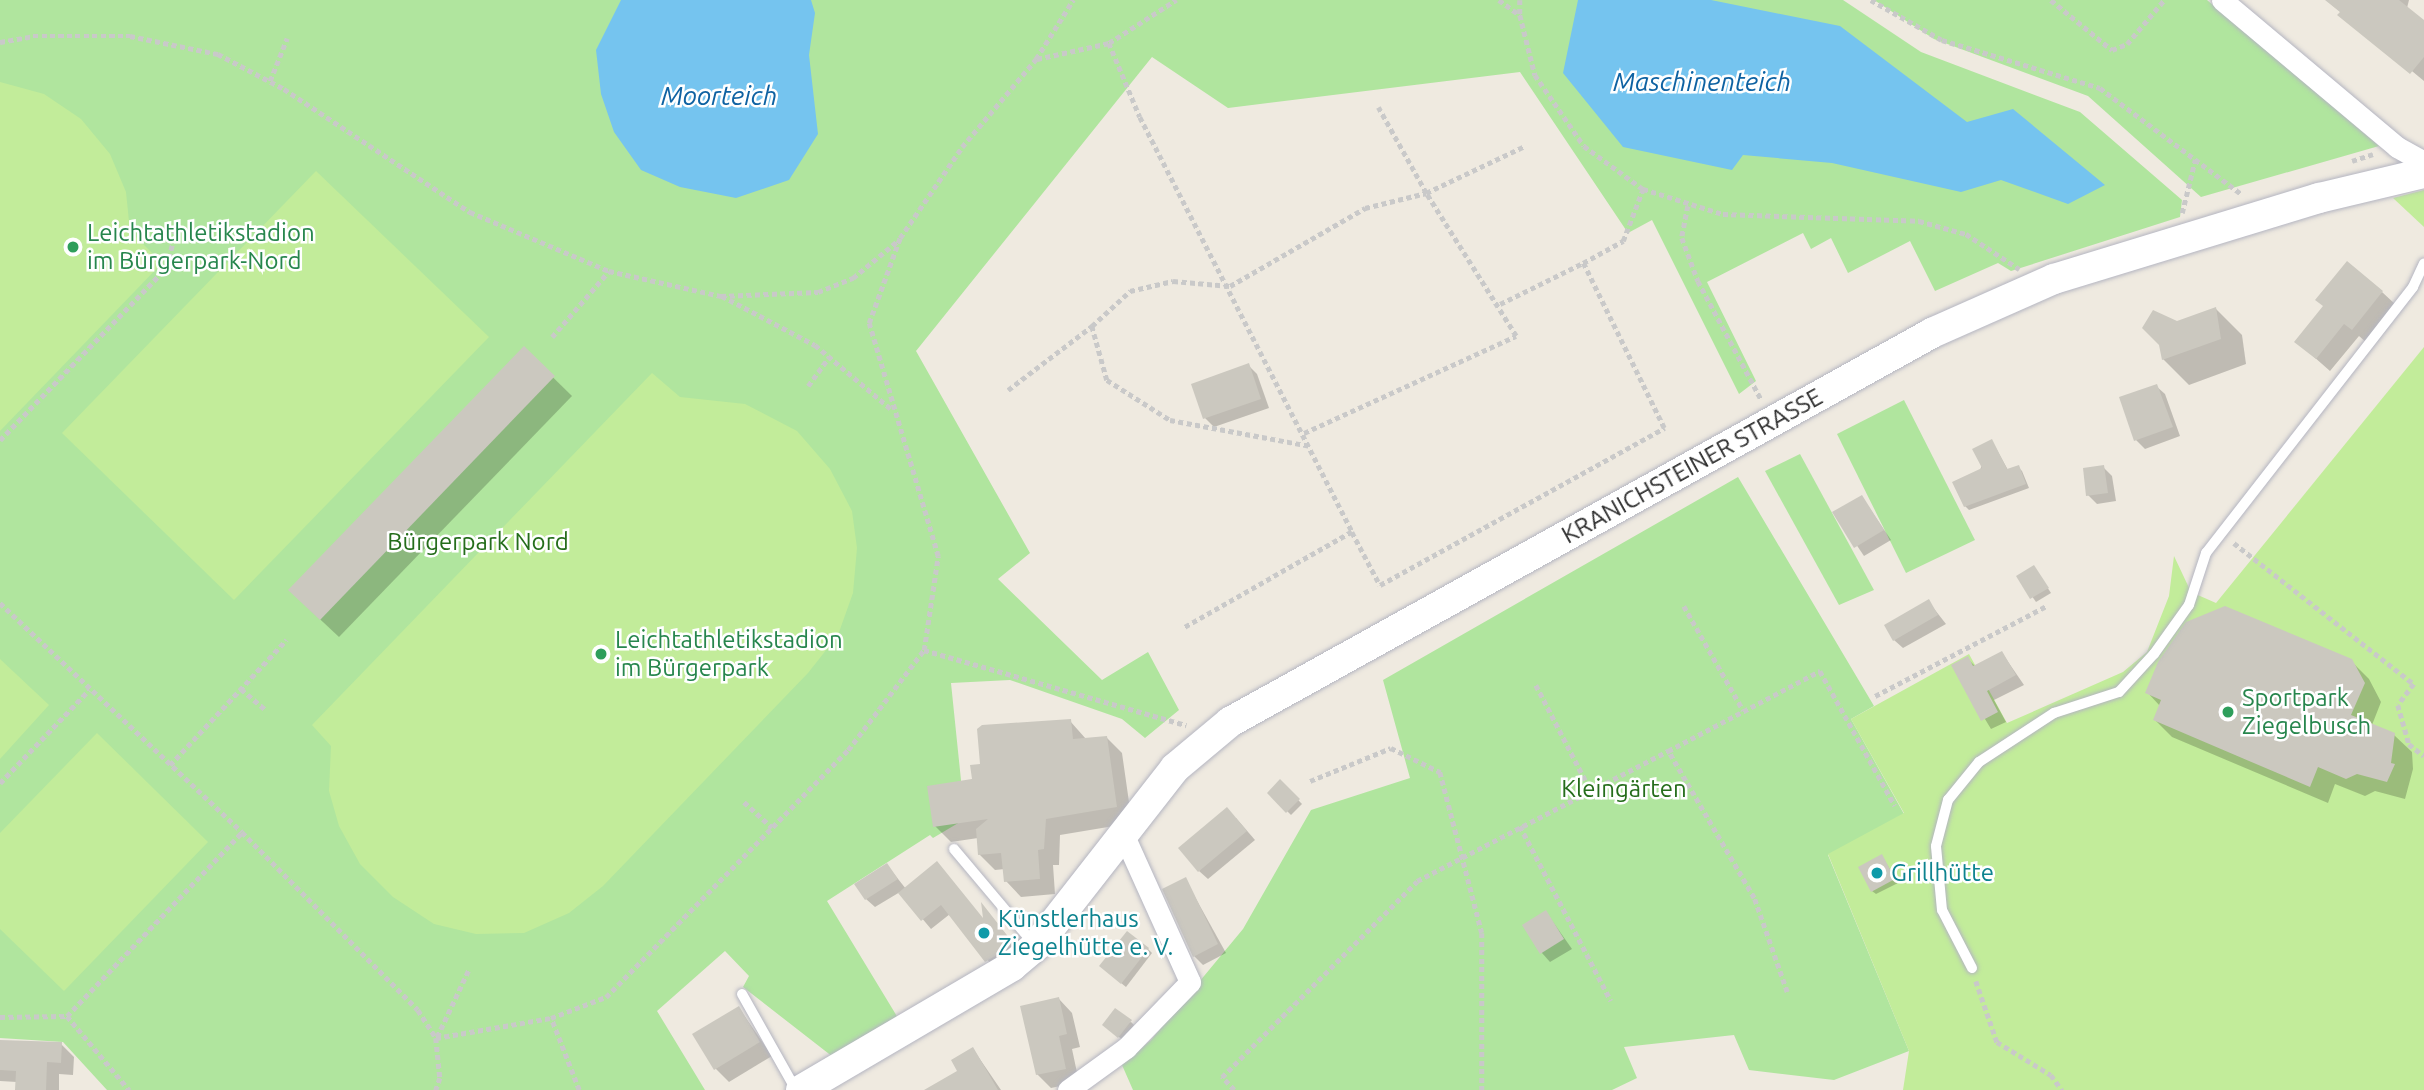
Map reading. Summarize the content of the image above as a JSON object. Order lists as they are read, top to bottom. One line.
{"streets":{"main road":["KRANICHSTEINER STRASSE"]},"water":["Maschinenteich","Moorteich"],"parks":["Bürgerpark Nord","Kleingärten"],"places":["Leichtathletikstadion im Bürgerpark-Nord","Leichtathletikstadion im Bürgerpark","Sportpark Ziegelbusch","Grillhütte","Künstlerhaus Ziegelhütte e. V."]}
